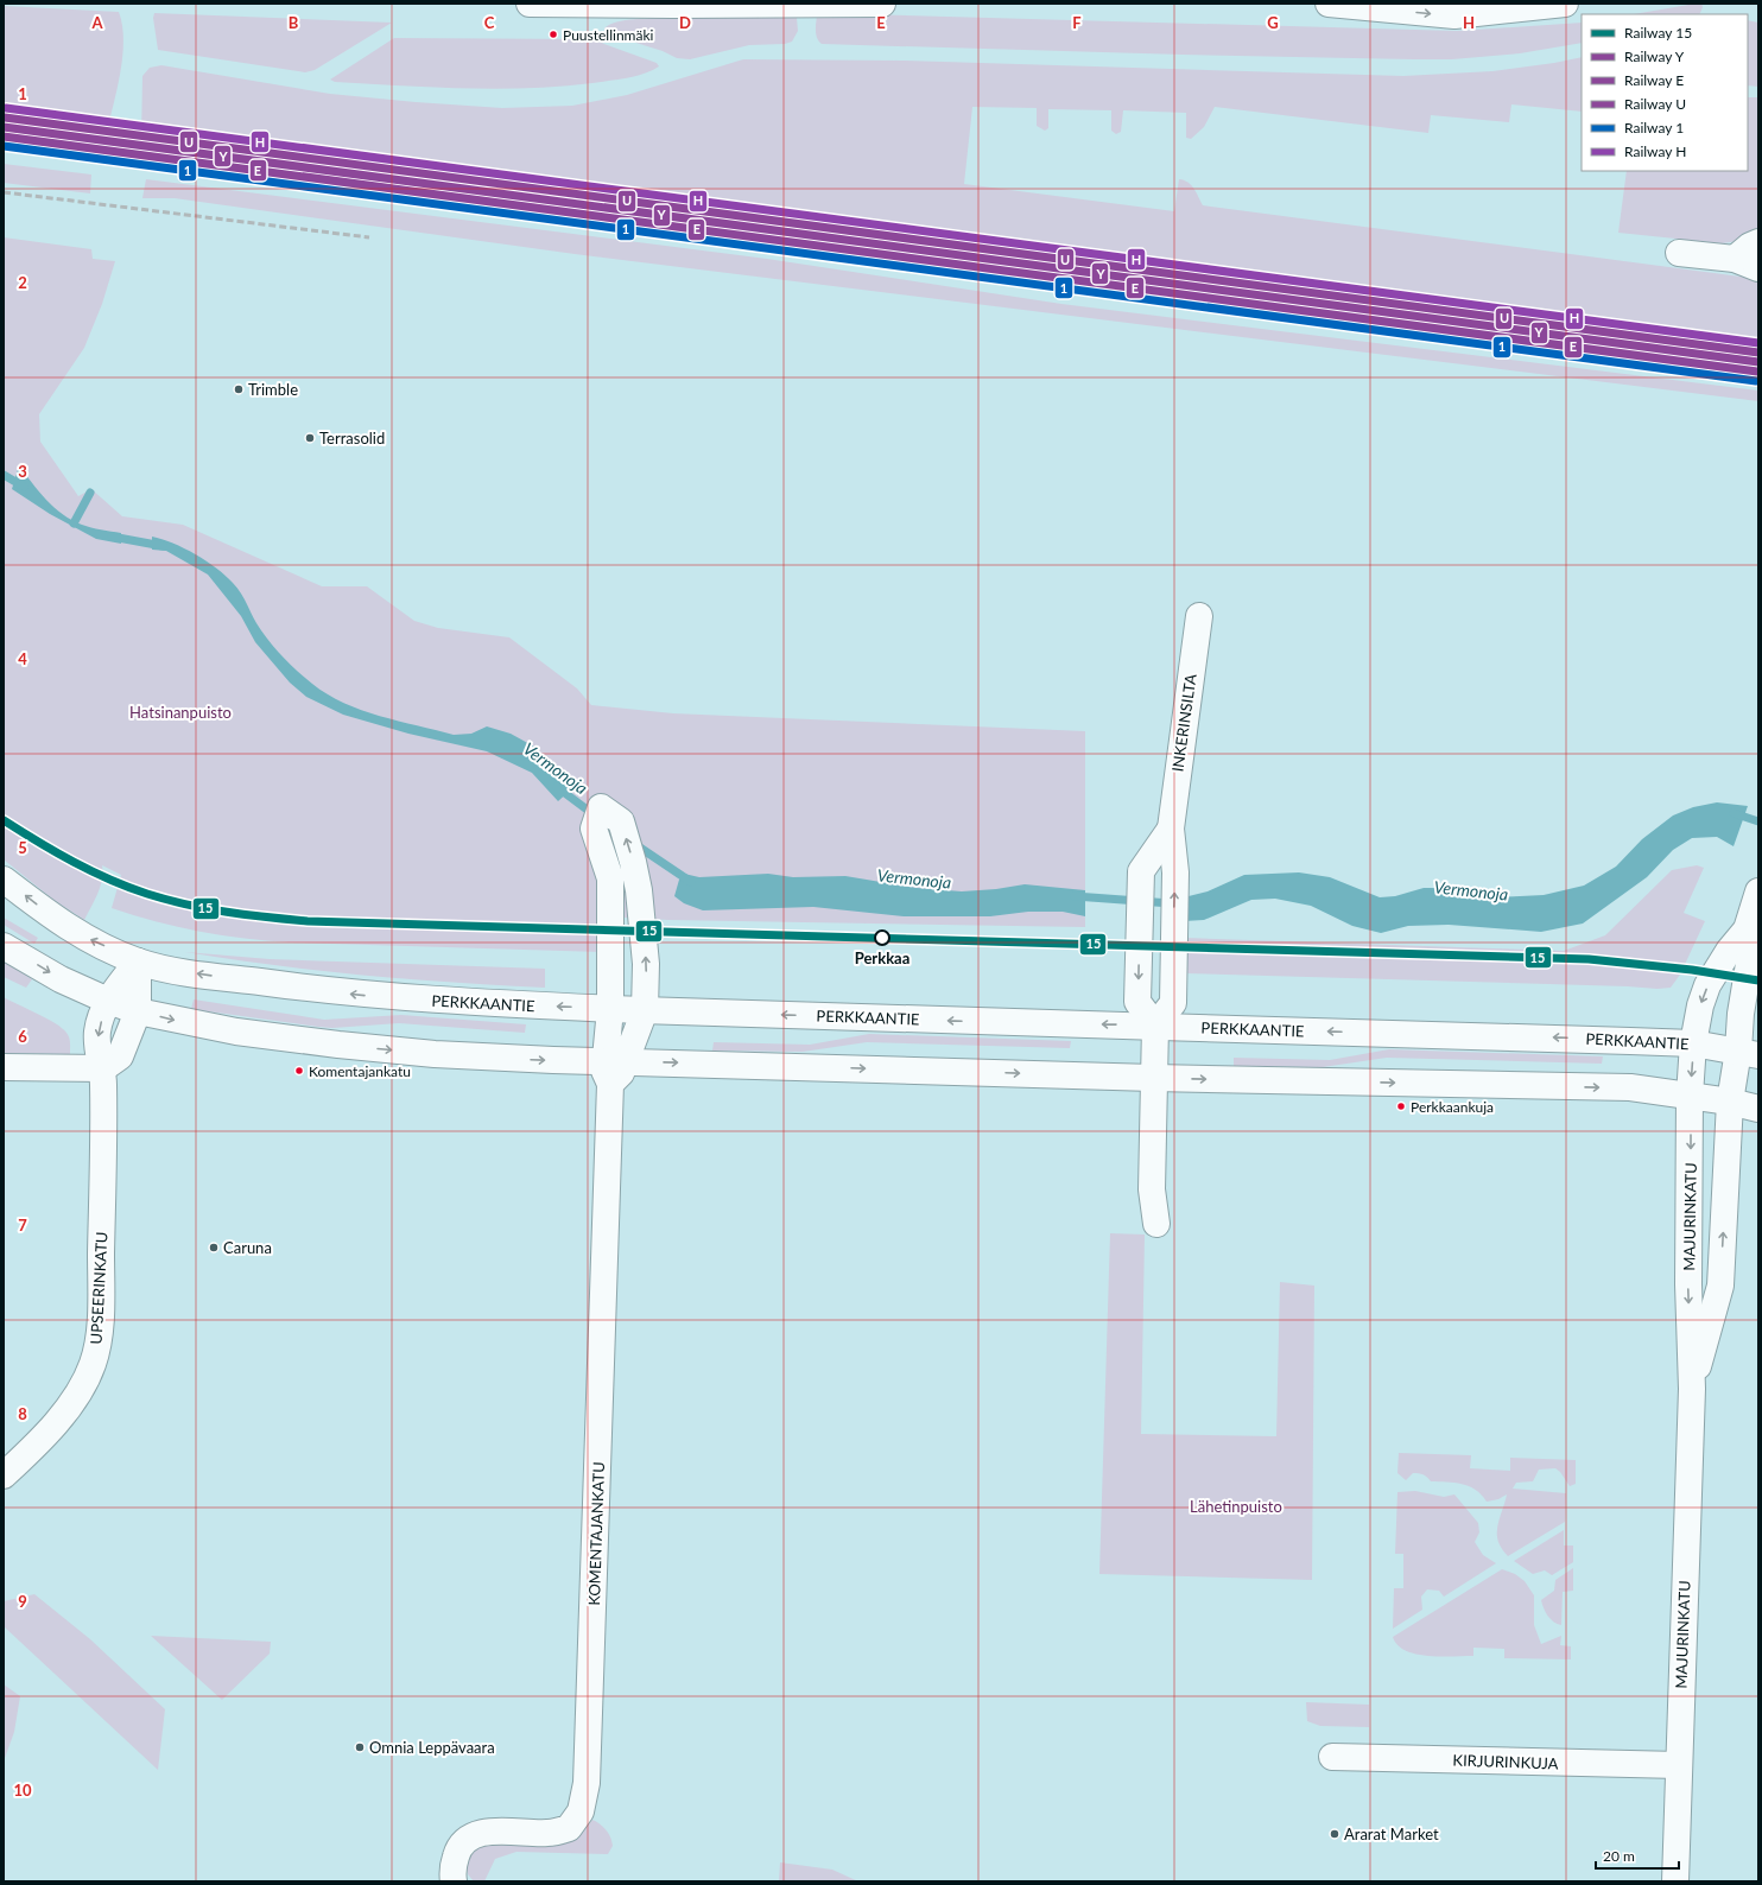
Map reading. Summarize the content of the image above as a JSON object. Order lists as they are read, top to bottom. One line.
{"streets":{"street":["INKERINSILTA","PERKKAANTIE","MAJURINKATU","UPSEERINKATU","KOMENTAJANKATU","KIRJURINKUJA"]},"crossings":[["INKERINSILTA","PERKKAANTIE"],["PERKKAANTIE","MAJURINKATU"],["PERKKAANTIE","UPSEERINKATU"],["MAJURINKATU","KIRJURINKUJA"]],"water":["Vermonoja"],"parks":["Hatsinanpuisto","Lähetinpuisto"],"places":["Puustellinmäki","Trimble","Terrasolid","Perkkaa","Komentajankatu","Perkkaankuja","Caruna","Omnia Leppävaara","Ararat Market"],"lines":["rail line H","rail line U","rail line Y","rail line E","rail line 1","rail line 15"],"legend":["Railway 15","Railway Y","Railway E","Railway U","Railway 1","Railway H"],"scale_bar":"20 m","grid":{"columns":["A","B","C","D","E","F","G","H"],"rows":["1","2","3","4","5","6","7","8","9","10"]}}
